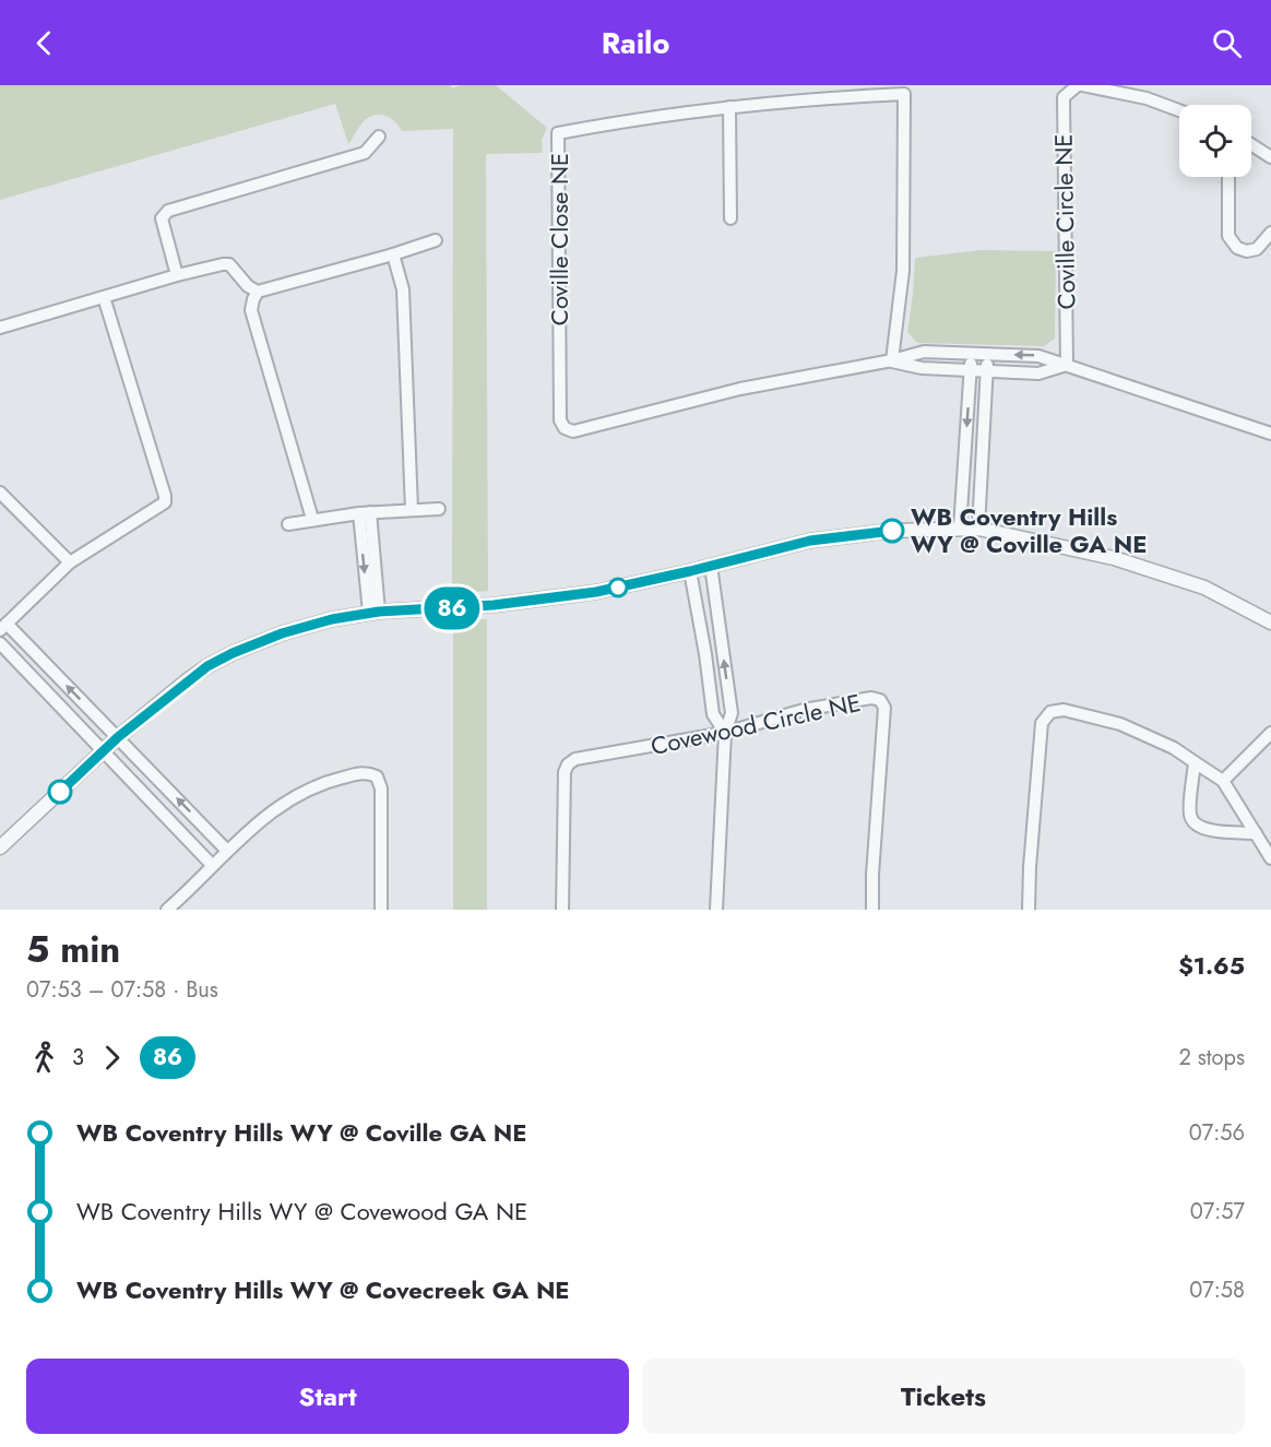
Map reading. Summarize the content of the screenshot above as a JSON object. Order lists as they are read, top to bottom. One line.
{"streets":{"street":["Coville Circle NE","Coville Close NE","Covewood Circle NE"]},"places":["WB Coventry Hills WY @ Coville GA NE"],"lines":["bus line 86"],"page":{"header":"Railo","on_map":"86","heading":["5 min","07:53 – 07:58 · Bus","$1.65"],"legs":["3","86","2 stops"],"list":[{"name":"WB Coventry Hills WY @ Coville GA NE","value":"07:56"},{"name":"WB Coventry Hills WY @ Covewood GA NE","value":"07:57"},{"name":"WB Coventry Hills WY @ Covecreek GA NE","value":"07:58"}],"buttons":["Start","Tickets"]}}
